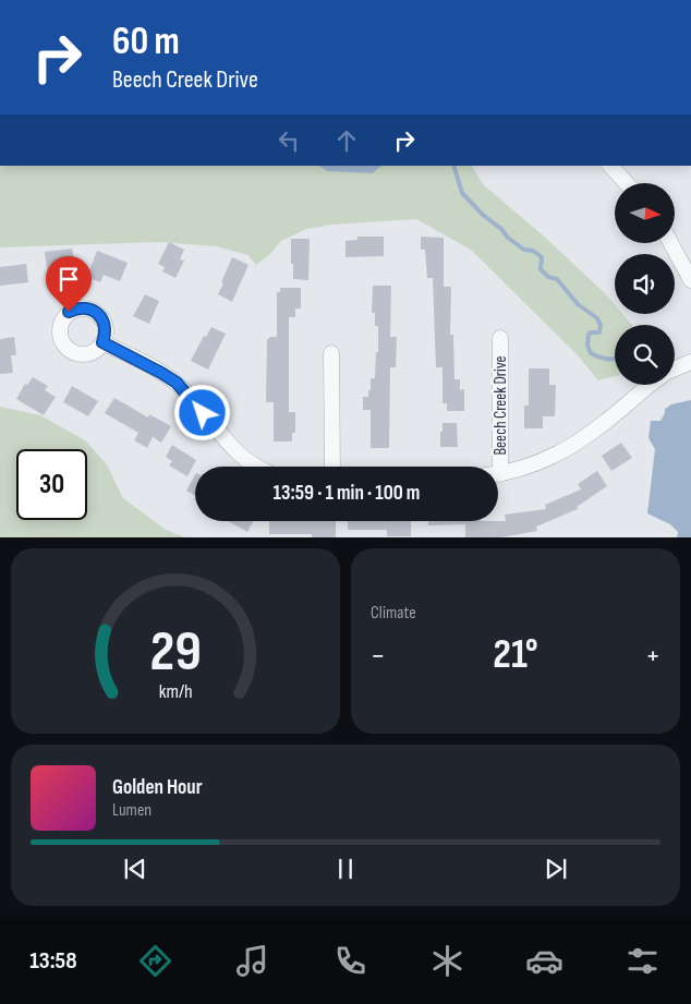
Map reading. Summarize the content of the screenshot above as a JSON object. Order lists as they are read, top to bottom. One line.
{"streets":{"street":["Beech Creek Drive"]},"north":"right","page":{"turn":["60 m","Beech Creek Drive"],"limit":"30","trip":"13:59 · 1 min · 100 m","tile":"Climate","heat":["−","21°","+"],"song":["Golden Hour","Lumen"],"tabs":"13:58","gauge":["29","km/h"]}}
